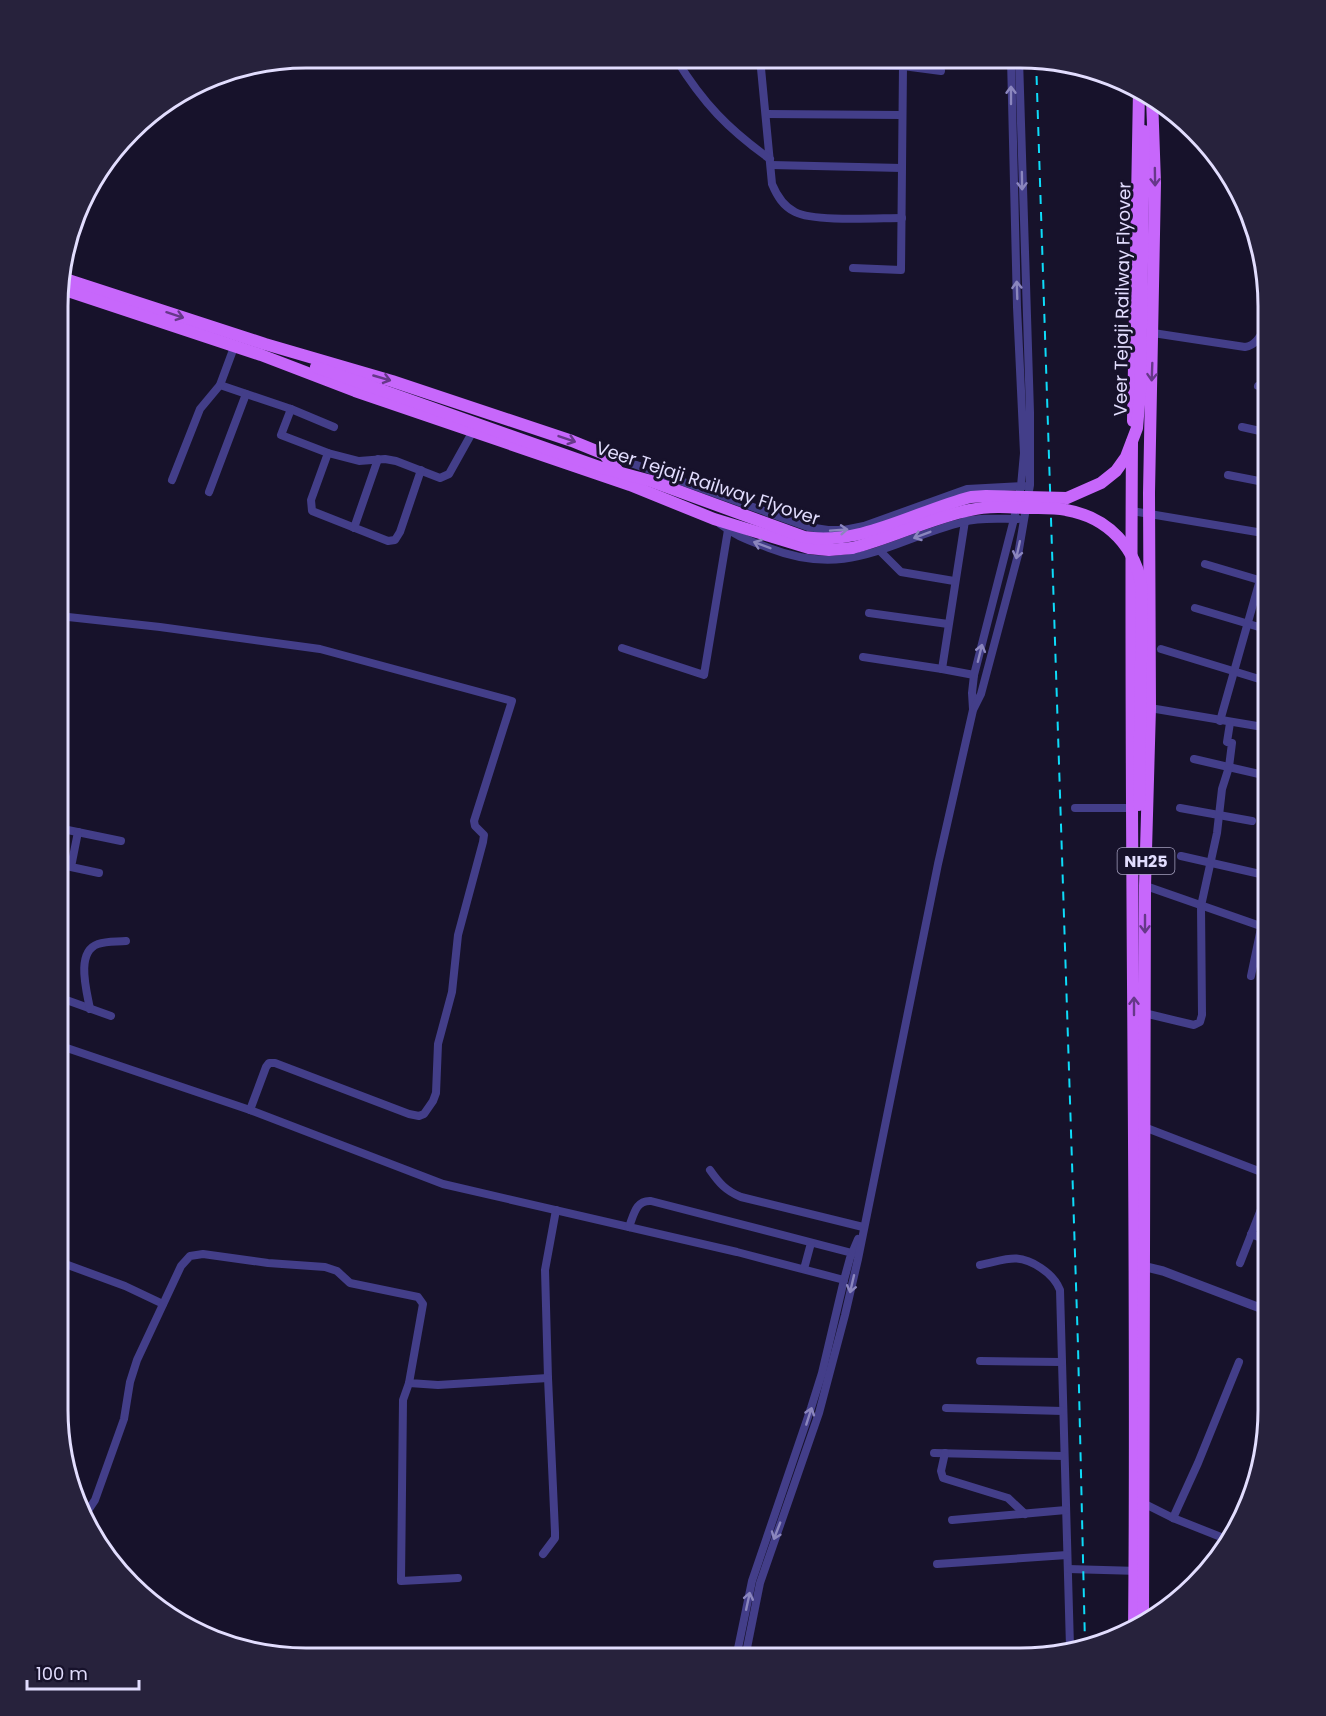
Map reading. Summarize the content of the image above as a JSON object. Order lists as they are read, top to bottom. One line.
{"streets":{"main road":["Veer Tejaji Railway Flyover","NH25"]},"scale_bar":"100 m"}
